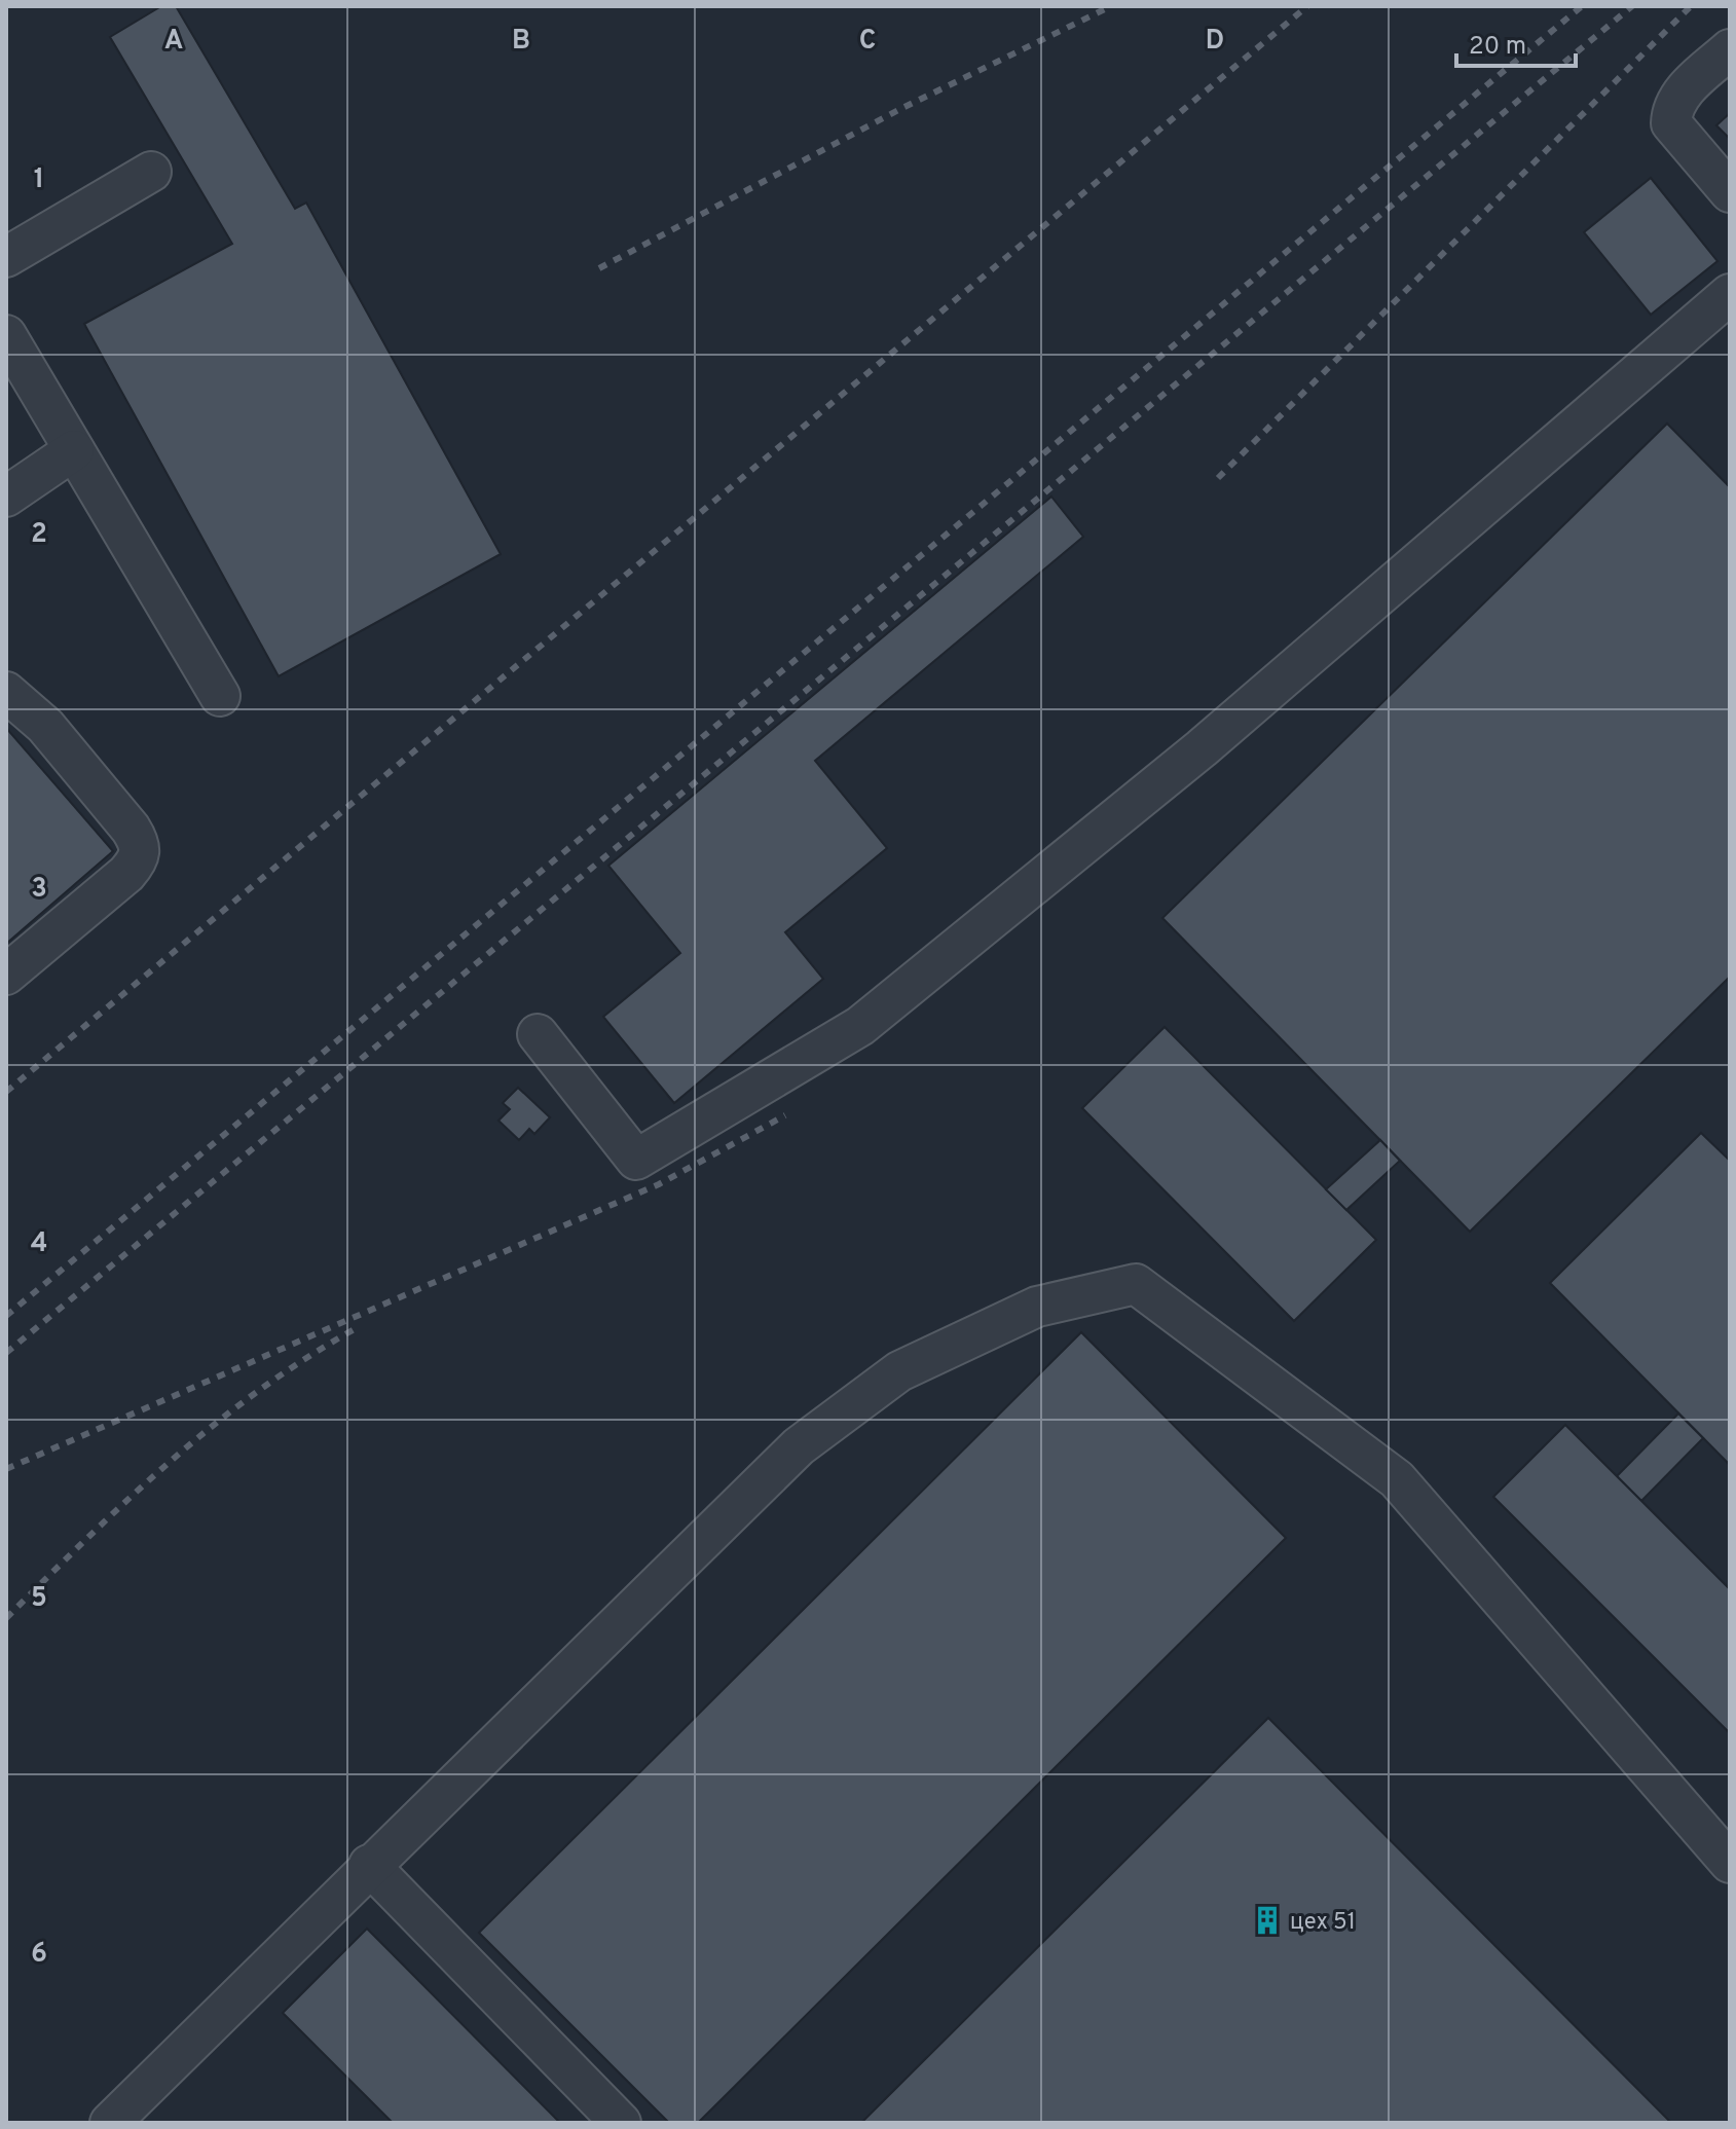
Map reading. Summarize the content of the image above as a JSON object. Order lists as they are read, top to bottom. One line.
{"places":{"building":["цех 51"]},"scale_bar":"20 m","grid":{"columns":["A","B","C","D"],"rows":["1","2","3","4","5","6"]}}
